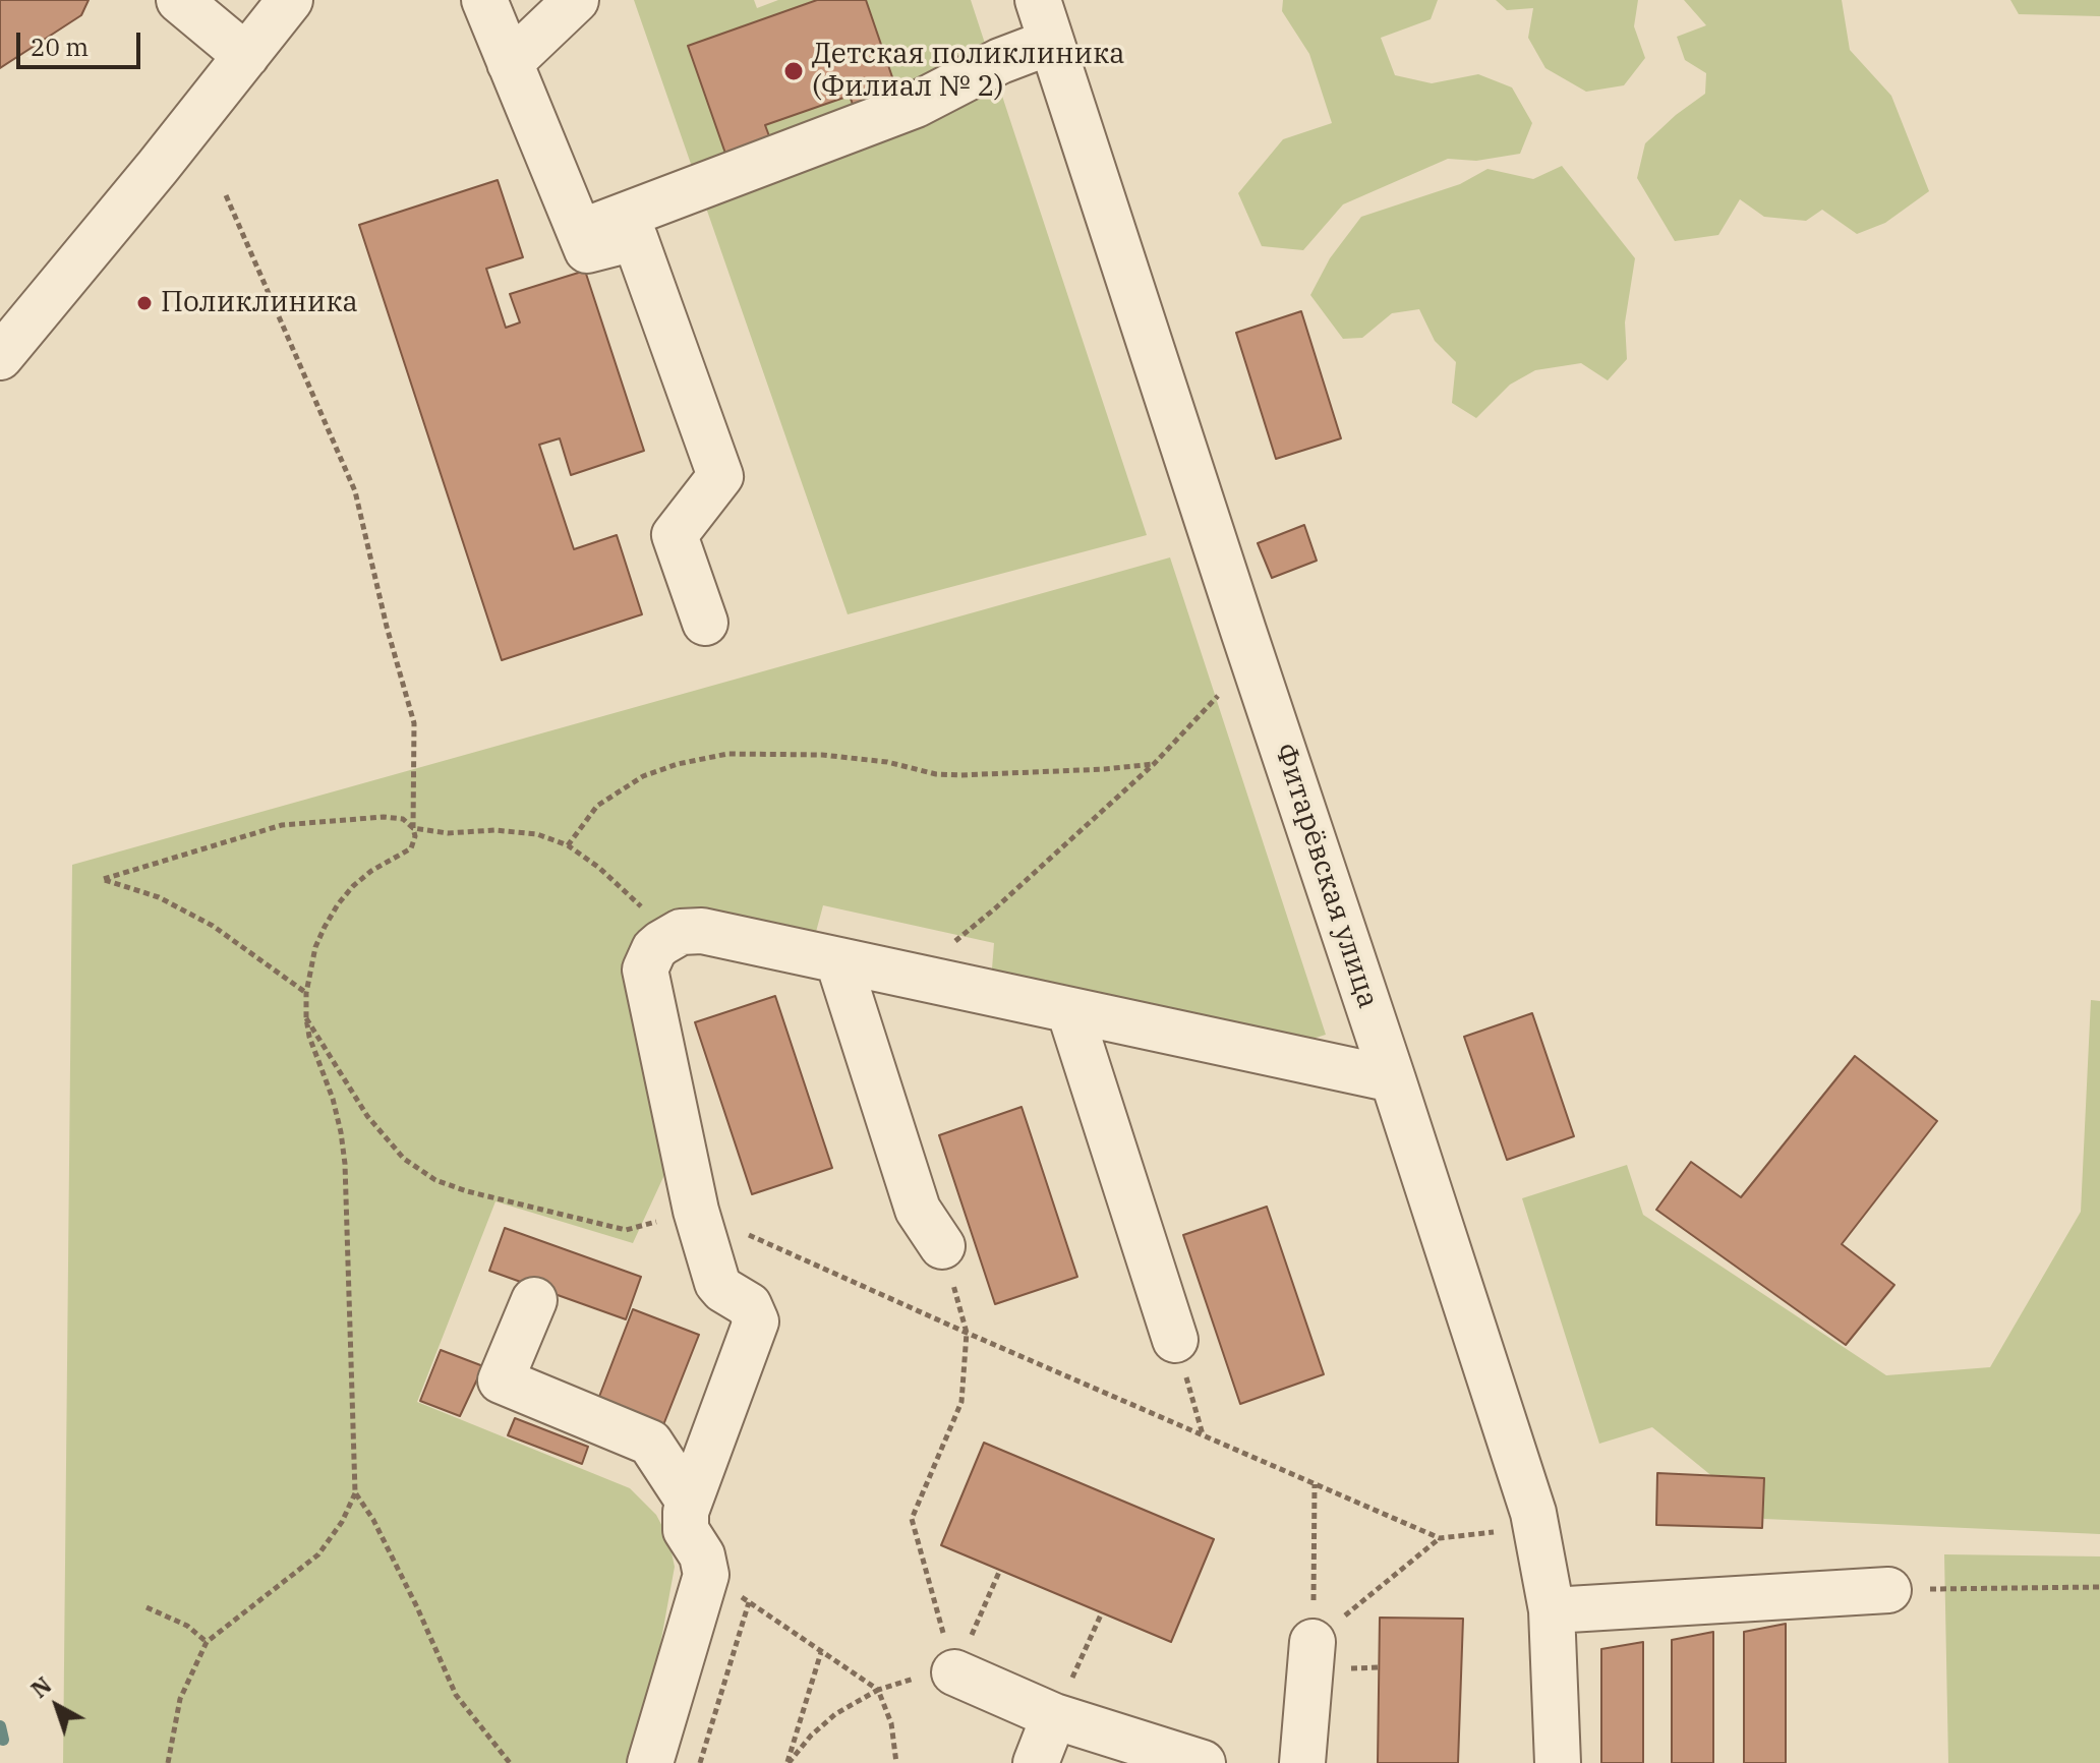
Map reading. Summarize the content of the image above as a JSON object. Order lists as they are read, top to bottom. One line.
{"streets":{"street":["Фитарёвская улица"]},"places":["Детская поликлиника (Филиал № 2)","Поликлиника"],"scale_bar":"20 m","north":"top left"}
